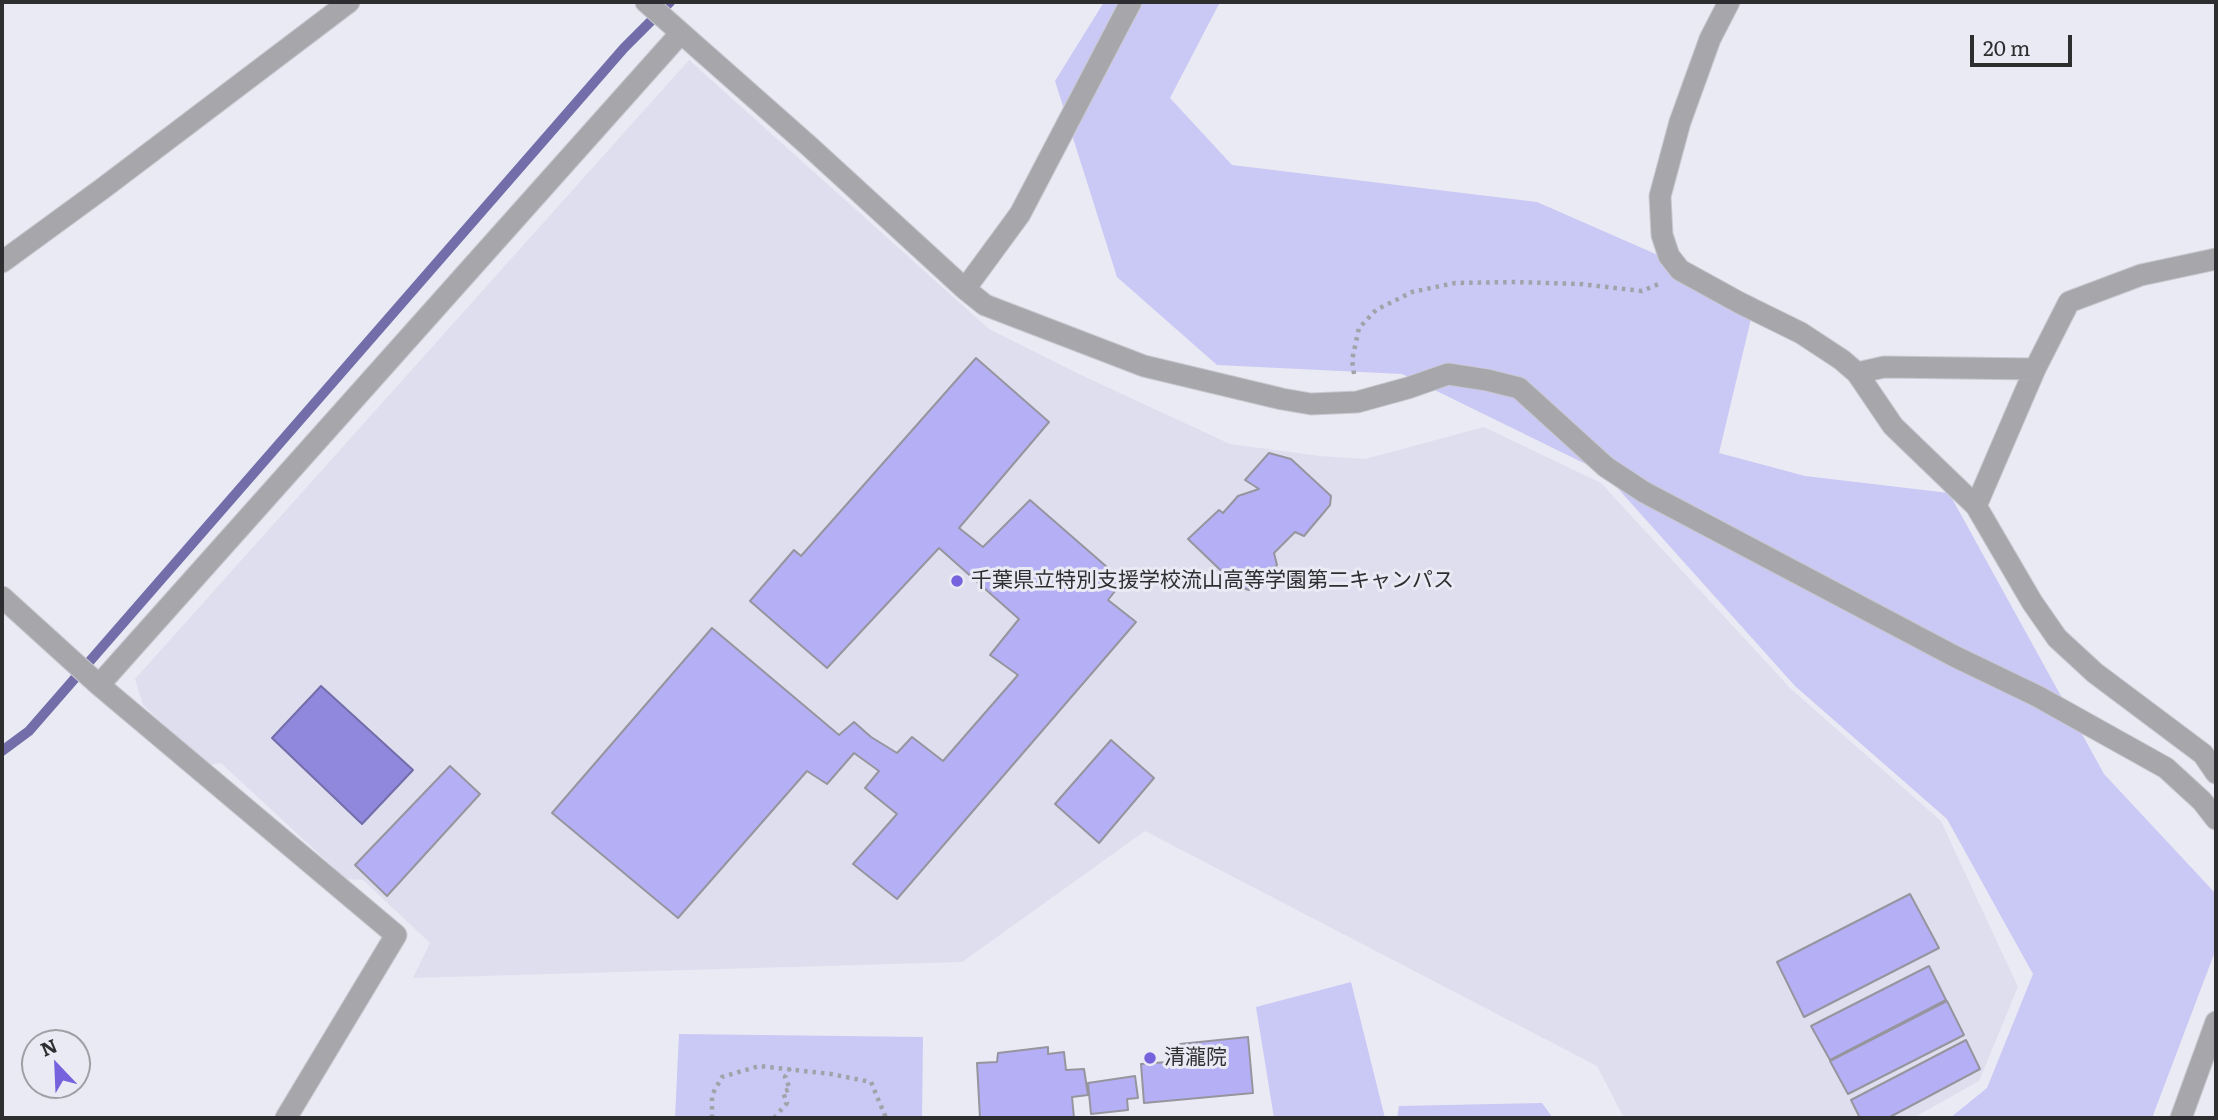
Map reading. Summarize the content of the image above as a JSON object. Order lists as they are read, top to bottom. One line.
{"places":["千葉県立特別支援学校流山高等学園第二キャンパス","清瀧院"],"scale_bar":"20 m","north":"top left"}
